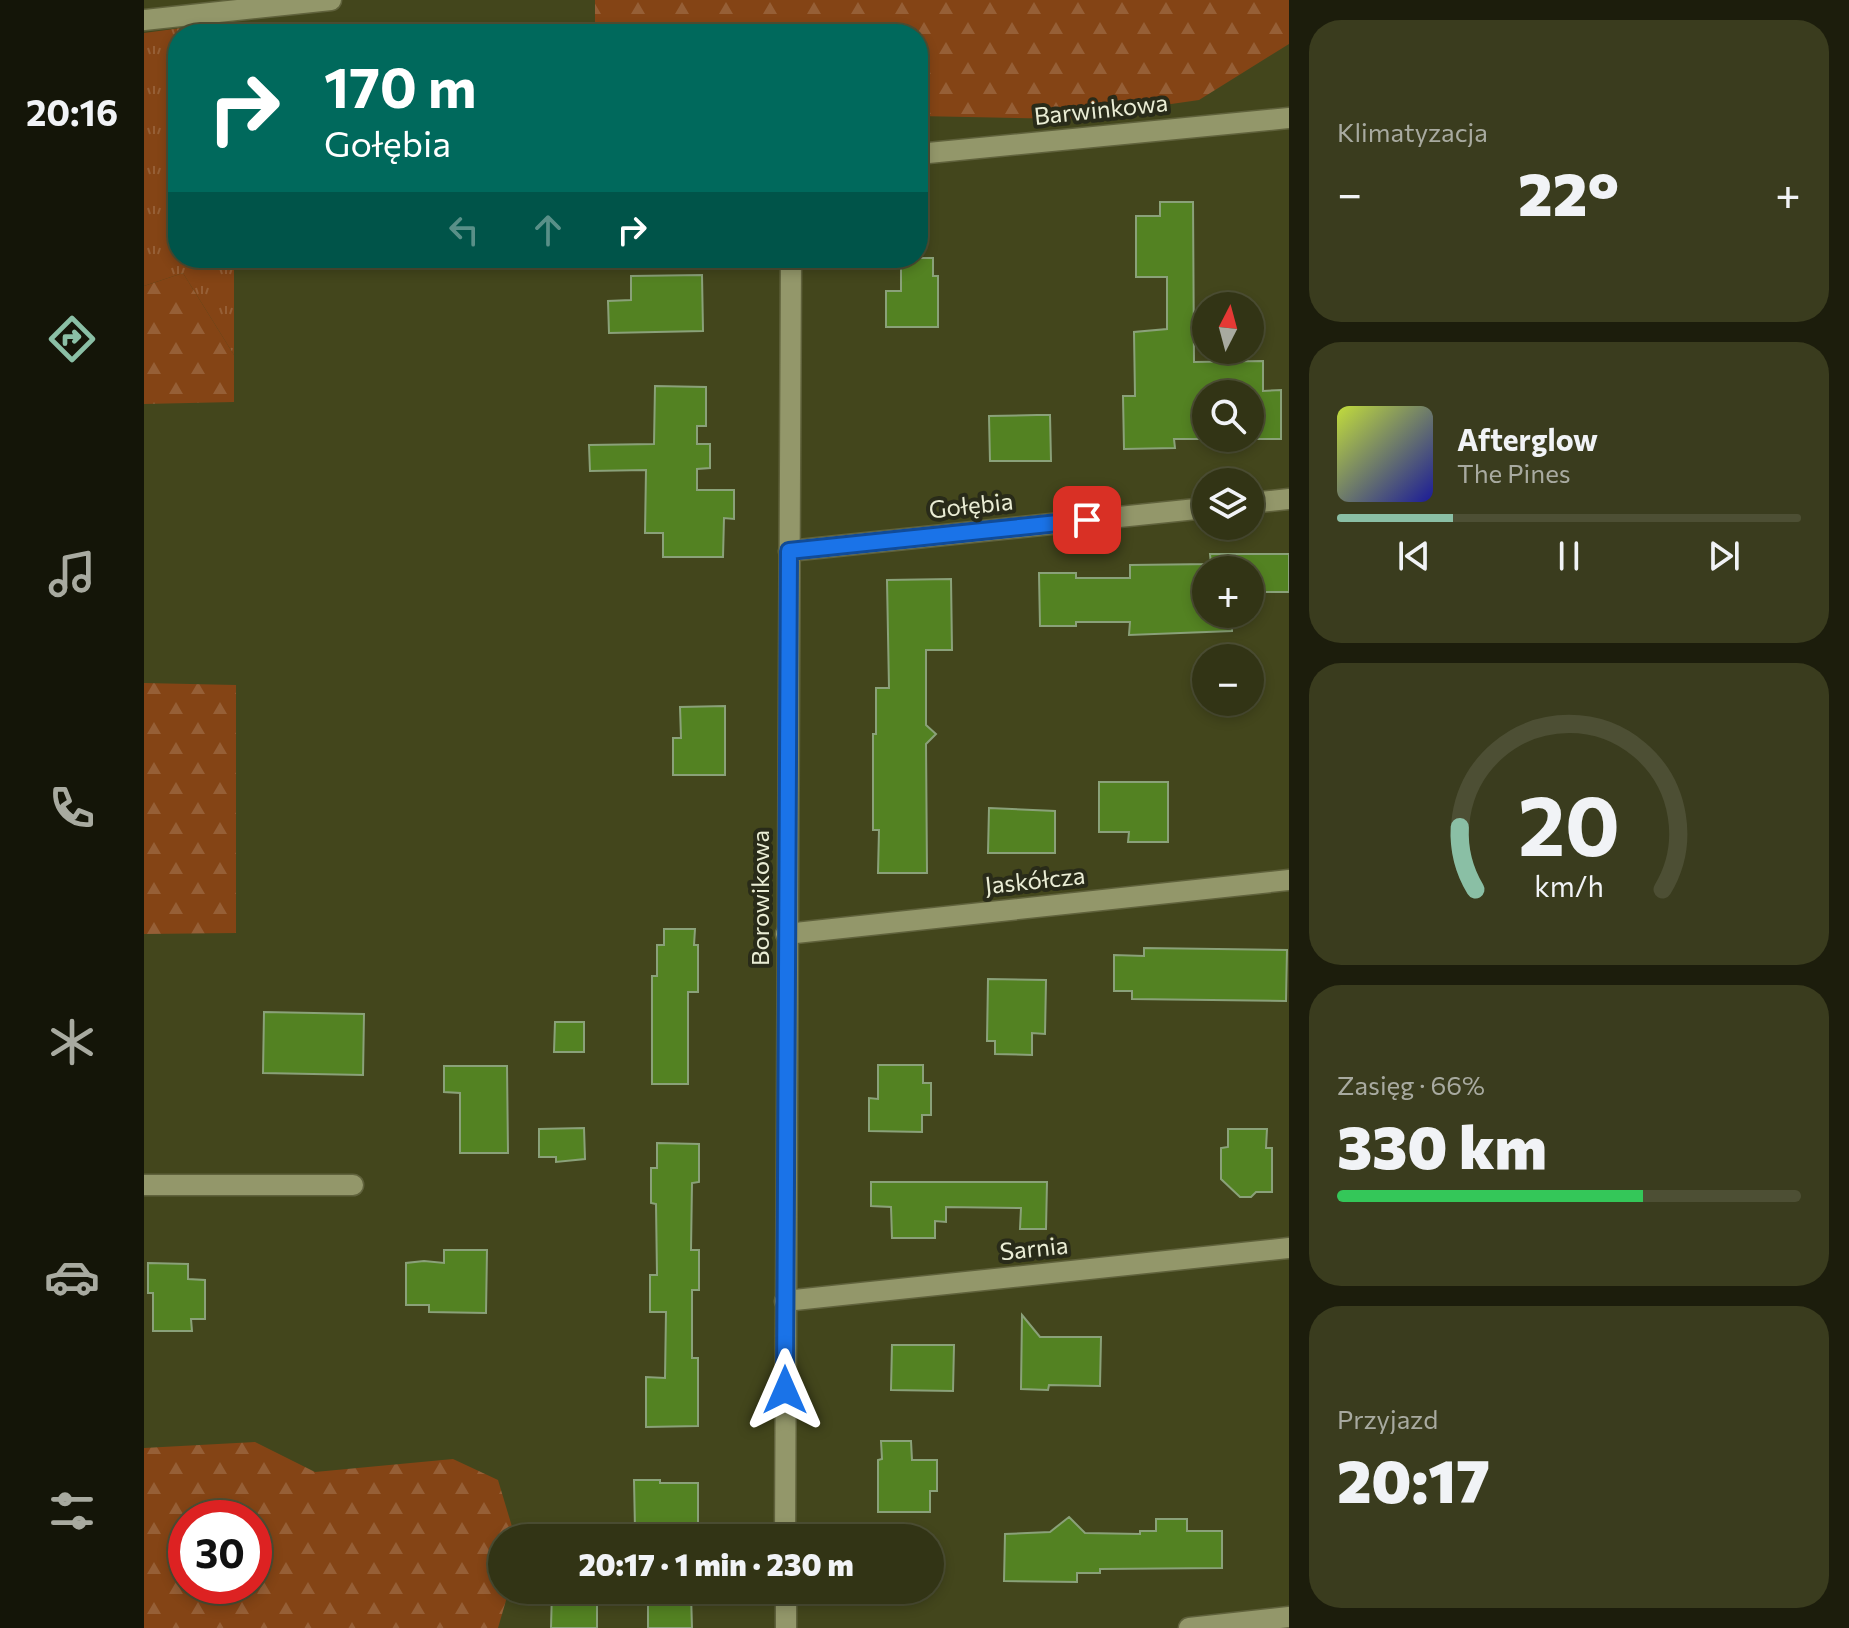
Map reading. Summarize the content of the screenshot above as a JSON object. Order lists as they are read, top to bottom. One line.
{"streets":{"street":["Barwinkowa","Gołębia","Jaskółcza","Borowikowa","Sarnia"]},"crossings":[["Gołębia","Borowikowa"],["Jaskółcza","Borowikowa"],["Borowikowa","Sarnia"]],"north":"top","page":{"tabs":"20:16","tile":["Klimatyzacja",["Zasięg · 66%","330 km"],["Przyjazd","20:17"]],"turn":["170 m","Gołębia"],"heat":["−","22°","+"],"map_buttons":["+","−"],"song":["Afterglow","The Pines"],"limit":"30","trip":"20:17 · 1 min · 230 m","gauge":["20","km/h"]}}
